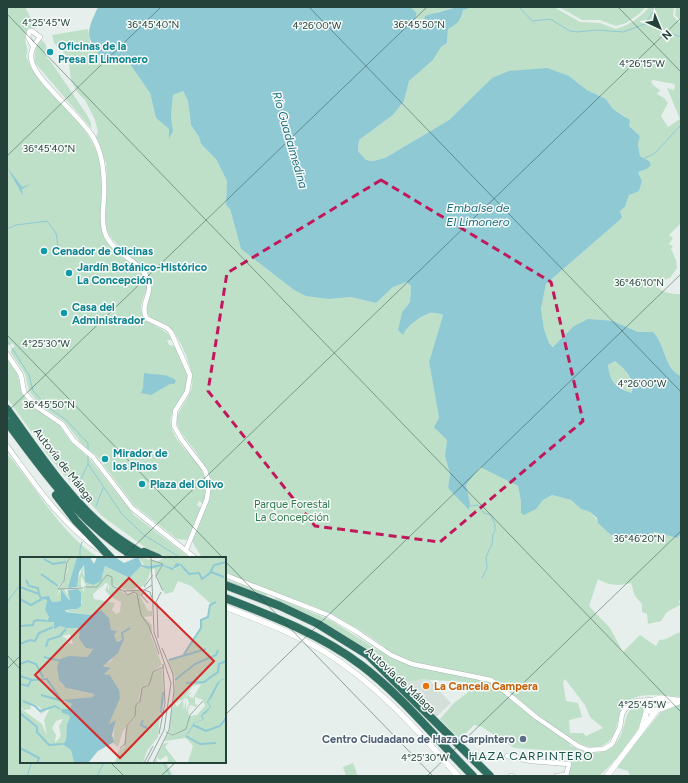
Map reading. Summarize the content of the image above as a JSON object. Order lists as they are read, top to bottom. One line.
{"streets":{"highway":["Autovía de Málaga"]},"districts":["HAZA CARPINTERO"],"water":["Río Guadalmedina","Embalse de El Limonero"],"parks":["Parque Forestal La Concepción"],"places":["Oficinas de la Presa El Limonero","Cenador de Glicinas","Jardín Botánico-Histórico La Concepción","Casa del Administrador","Mirador de los Pinos","Plaza del Olivo","La Cancela Campera","Centro Ciudadano de Haza Carpintero"],"north":"bottom right","coordinates":["4°25'45\"W","36°45'40\"N","36°45'50\"N","4°26'00\"W","4°26'15\"W","36°46'10\"N","4°25'30\"W","36°46'20\"N"]}
